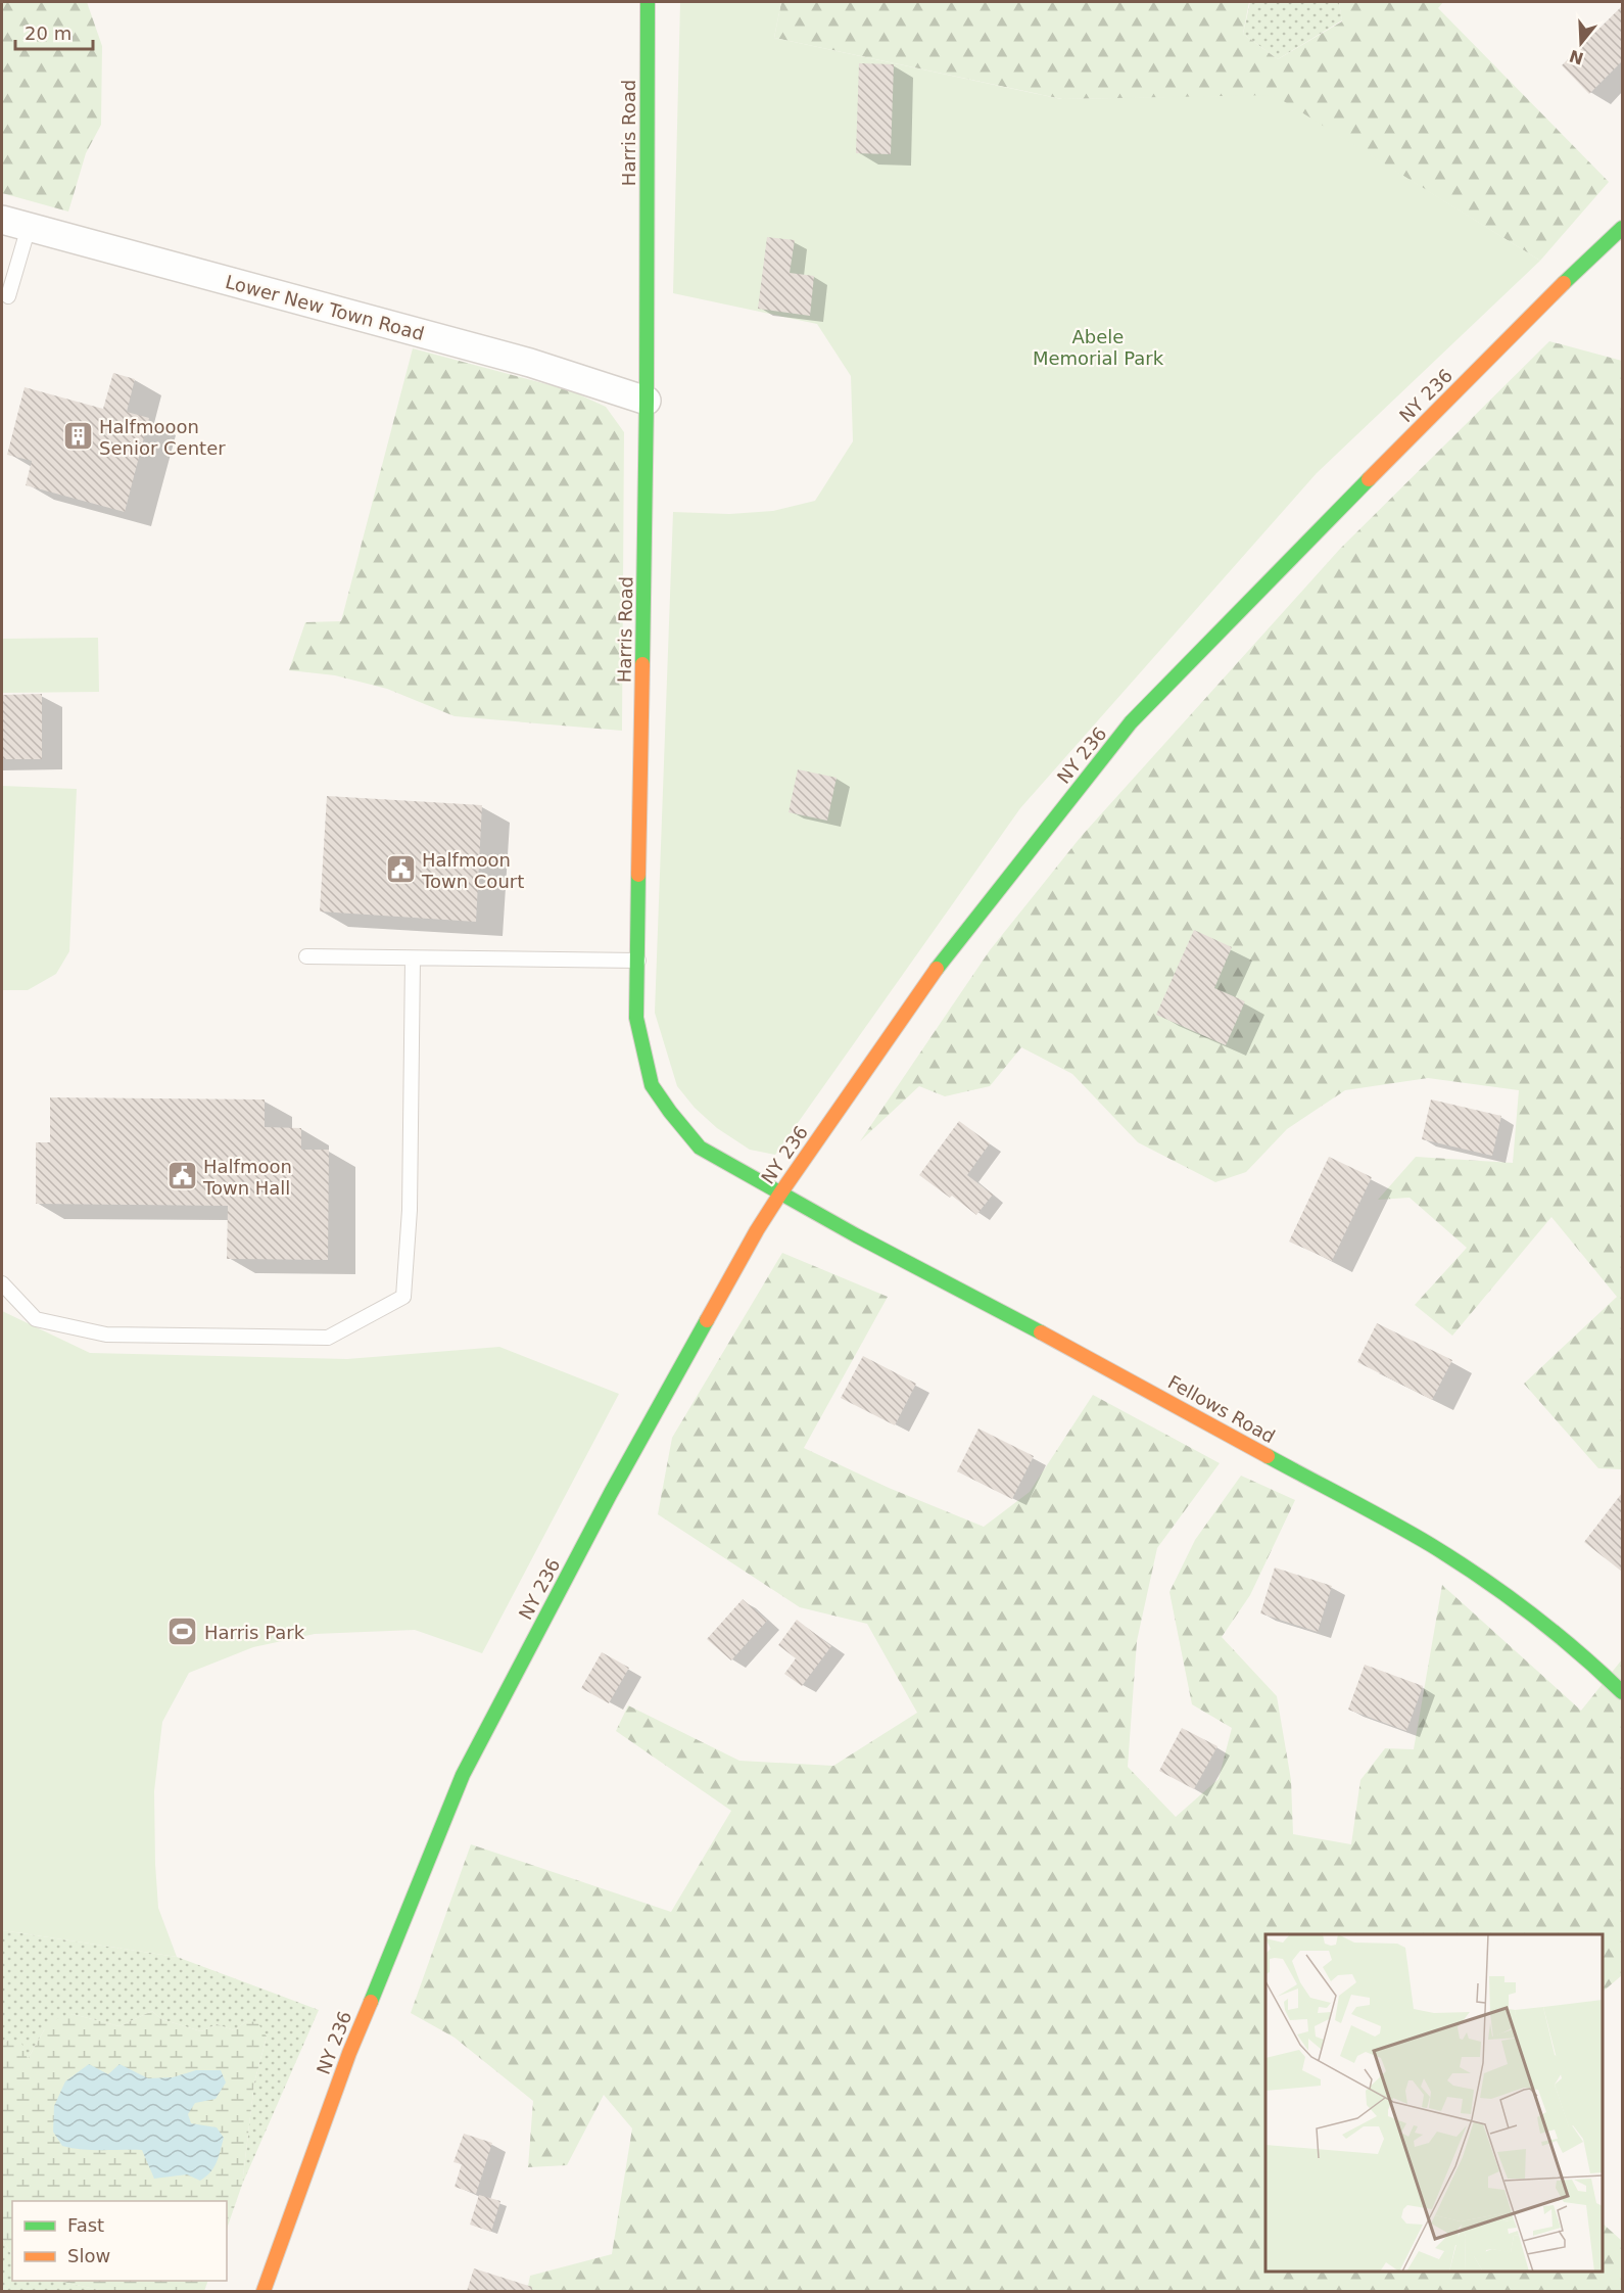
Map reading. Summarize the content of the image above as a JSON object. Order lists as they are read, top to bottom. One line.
{"streets":{"main road":["Harris Road","NY 236","Fellows Road"],"street":["Lower New Town Road"]},"crossings":[["Harris Road","Lower New Town Road"],["Harris Road","NY 236"],["Harris Road","Fellows Road"],["NY 236","Fellows Road"]],"parks":["Abele Memorial Park"],"places":{"building":["Halfmooon Senior Center"],"public building":["Halfmoon Town Court","Halfmoon Town Hall"],"sports":["Harris Park"]},"legend":["Fast","Slow"],"scale_bar":"20 m","north":"bottom"}
